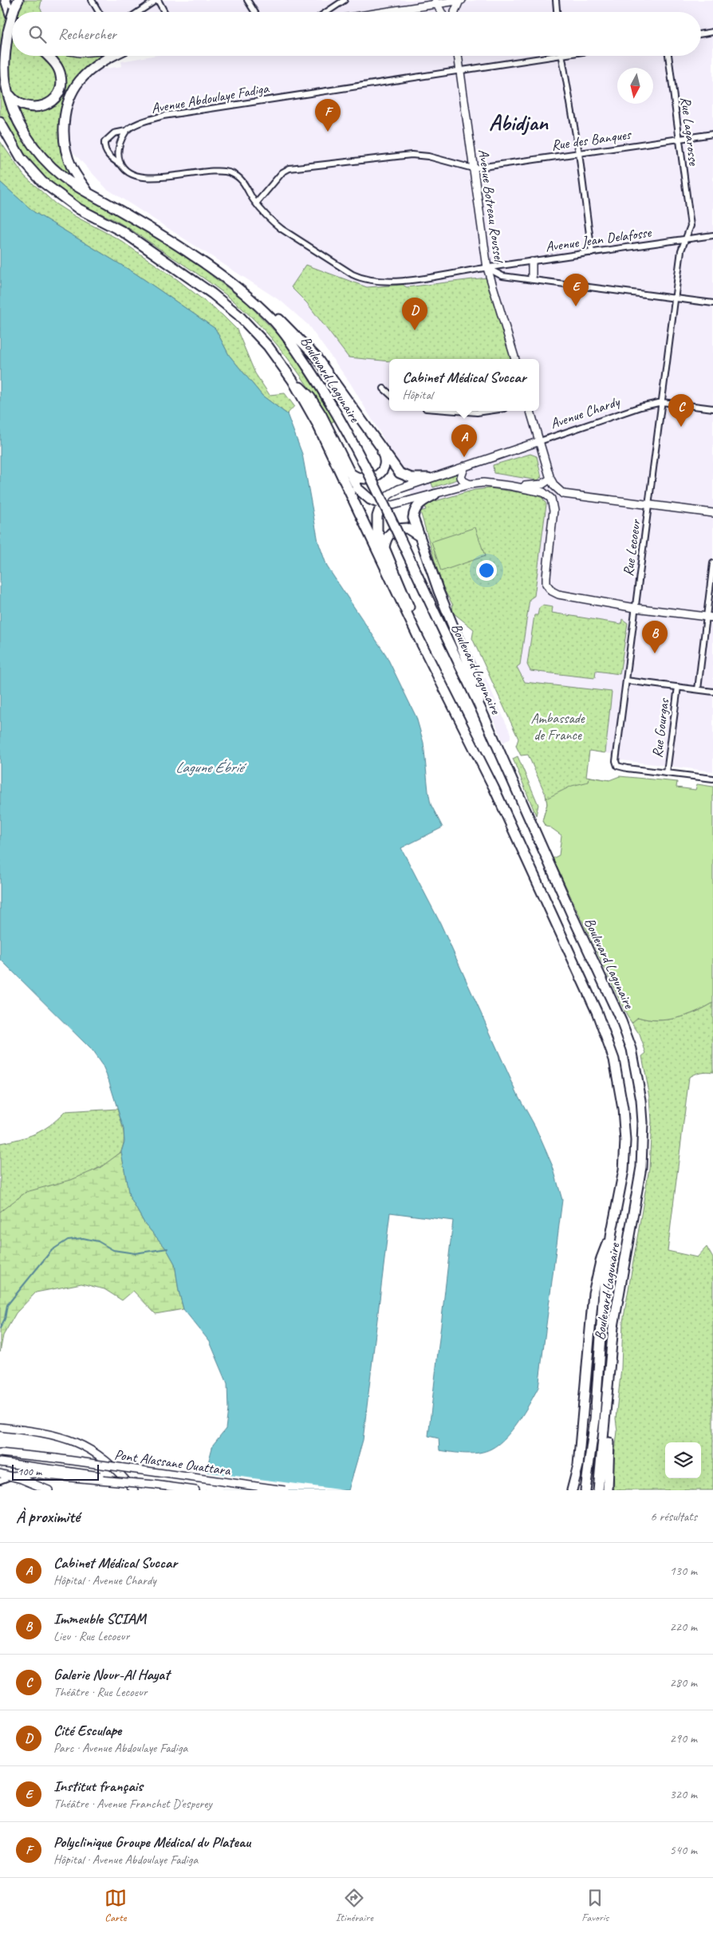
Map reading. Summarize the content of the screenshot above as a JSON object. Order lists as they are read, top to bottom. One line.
{"streets":{"highway":["Boulevard Lagunaire"],"street":["Avenue Abdoulaye Fadiga","Rue Lagarosse","Rue des Banques","Avenue Botreau Roussel","Avenue Jean Delafosse","Avenue Chardy","Rue Lecoeur","Rue Gourgas","Pont Alassane Ouattara"]},"crossings":[["Avenue Abdoulaye Fadiga","Avenue Botreau Roussel"],["Rue Lagarosse","Rue des Banques"],["Rue Lagarosse","Avenue Jean Delafosse"],["Rue Lagarosse","Rue Lecoeur"],["Rue des Banques","Avenue Botreau Roussel"],["Avenue Botreau Roussel","Avenue Jean Delafosse"],["Avenue Jean Delafosse","Rue Lecoeur"],["Avenue Chardy","Rue Lecoeur"],["Rue Lecoeur","Rue Gourgas"]],"districts":["Abidjan"],"water":["Lagune Ébrié"],"parks":["Ambassade de France"],"scale_bar":"100 m","north":"bottom","page":{"search":"Rechercher","pins":["F","E","D","C","A","B"],"popup":["Cabinet Médical Succar","Hôpital"],"scale":"100 m","heading":["À proximité","6 résultats"],"list":[{"mark":"A","name":"Cabinet Médical Succar","note":"Hôpital · Avenue Chardy","value":"130 m"},{"mark":"B","name":"Immeuble SCIAM","note":"Lieu · Rue Lecoeur","value":"220 m"},{"mark":"C","name":"Galerie Nour-Al Hayat","note":"Théâtre · Rue Lecoeur","value":"280 m"},{"mark":"D","name":"Cité Esculape","note":"Parc · Avenue Abdoulaye Fadiga","value":"290 m"},{"mark":"E","name":"Institut français","note":"Théâtre · Avenue Franchet D'esperey","value":"320 m"},{"mark":"F","name":"Polyclinique Groupe Médical du Plateau","note":"Hôpital · Avenue Abdoulaye Fadiga","value":"540 m"}],"nav":["Carte","Itinéraire","Favoris"]}}
